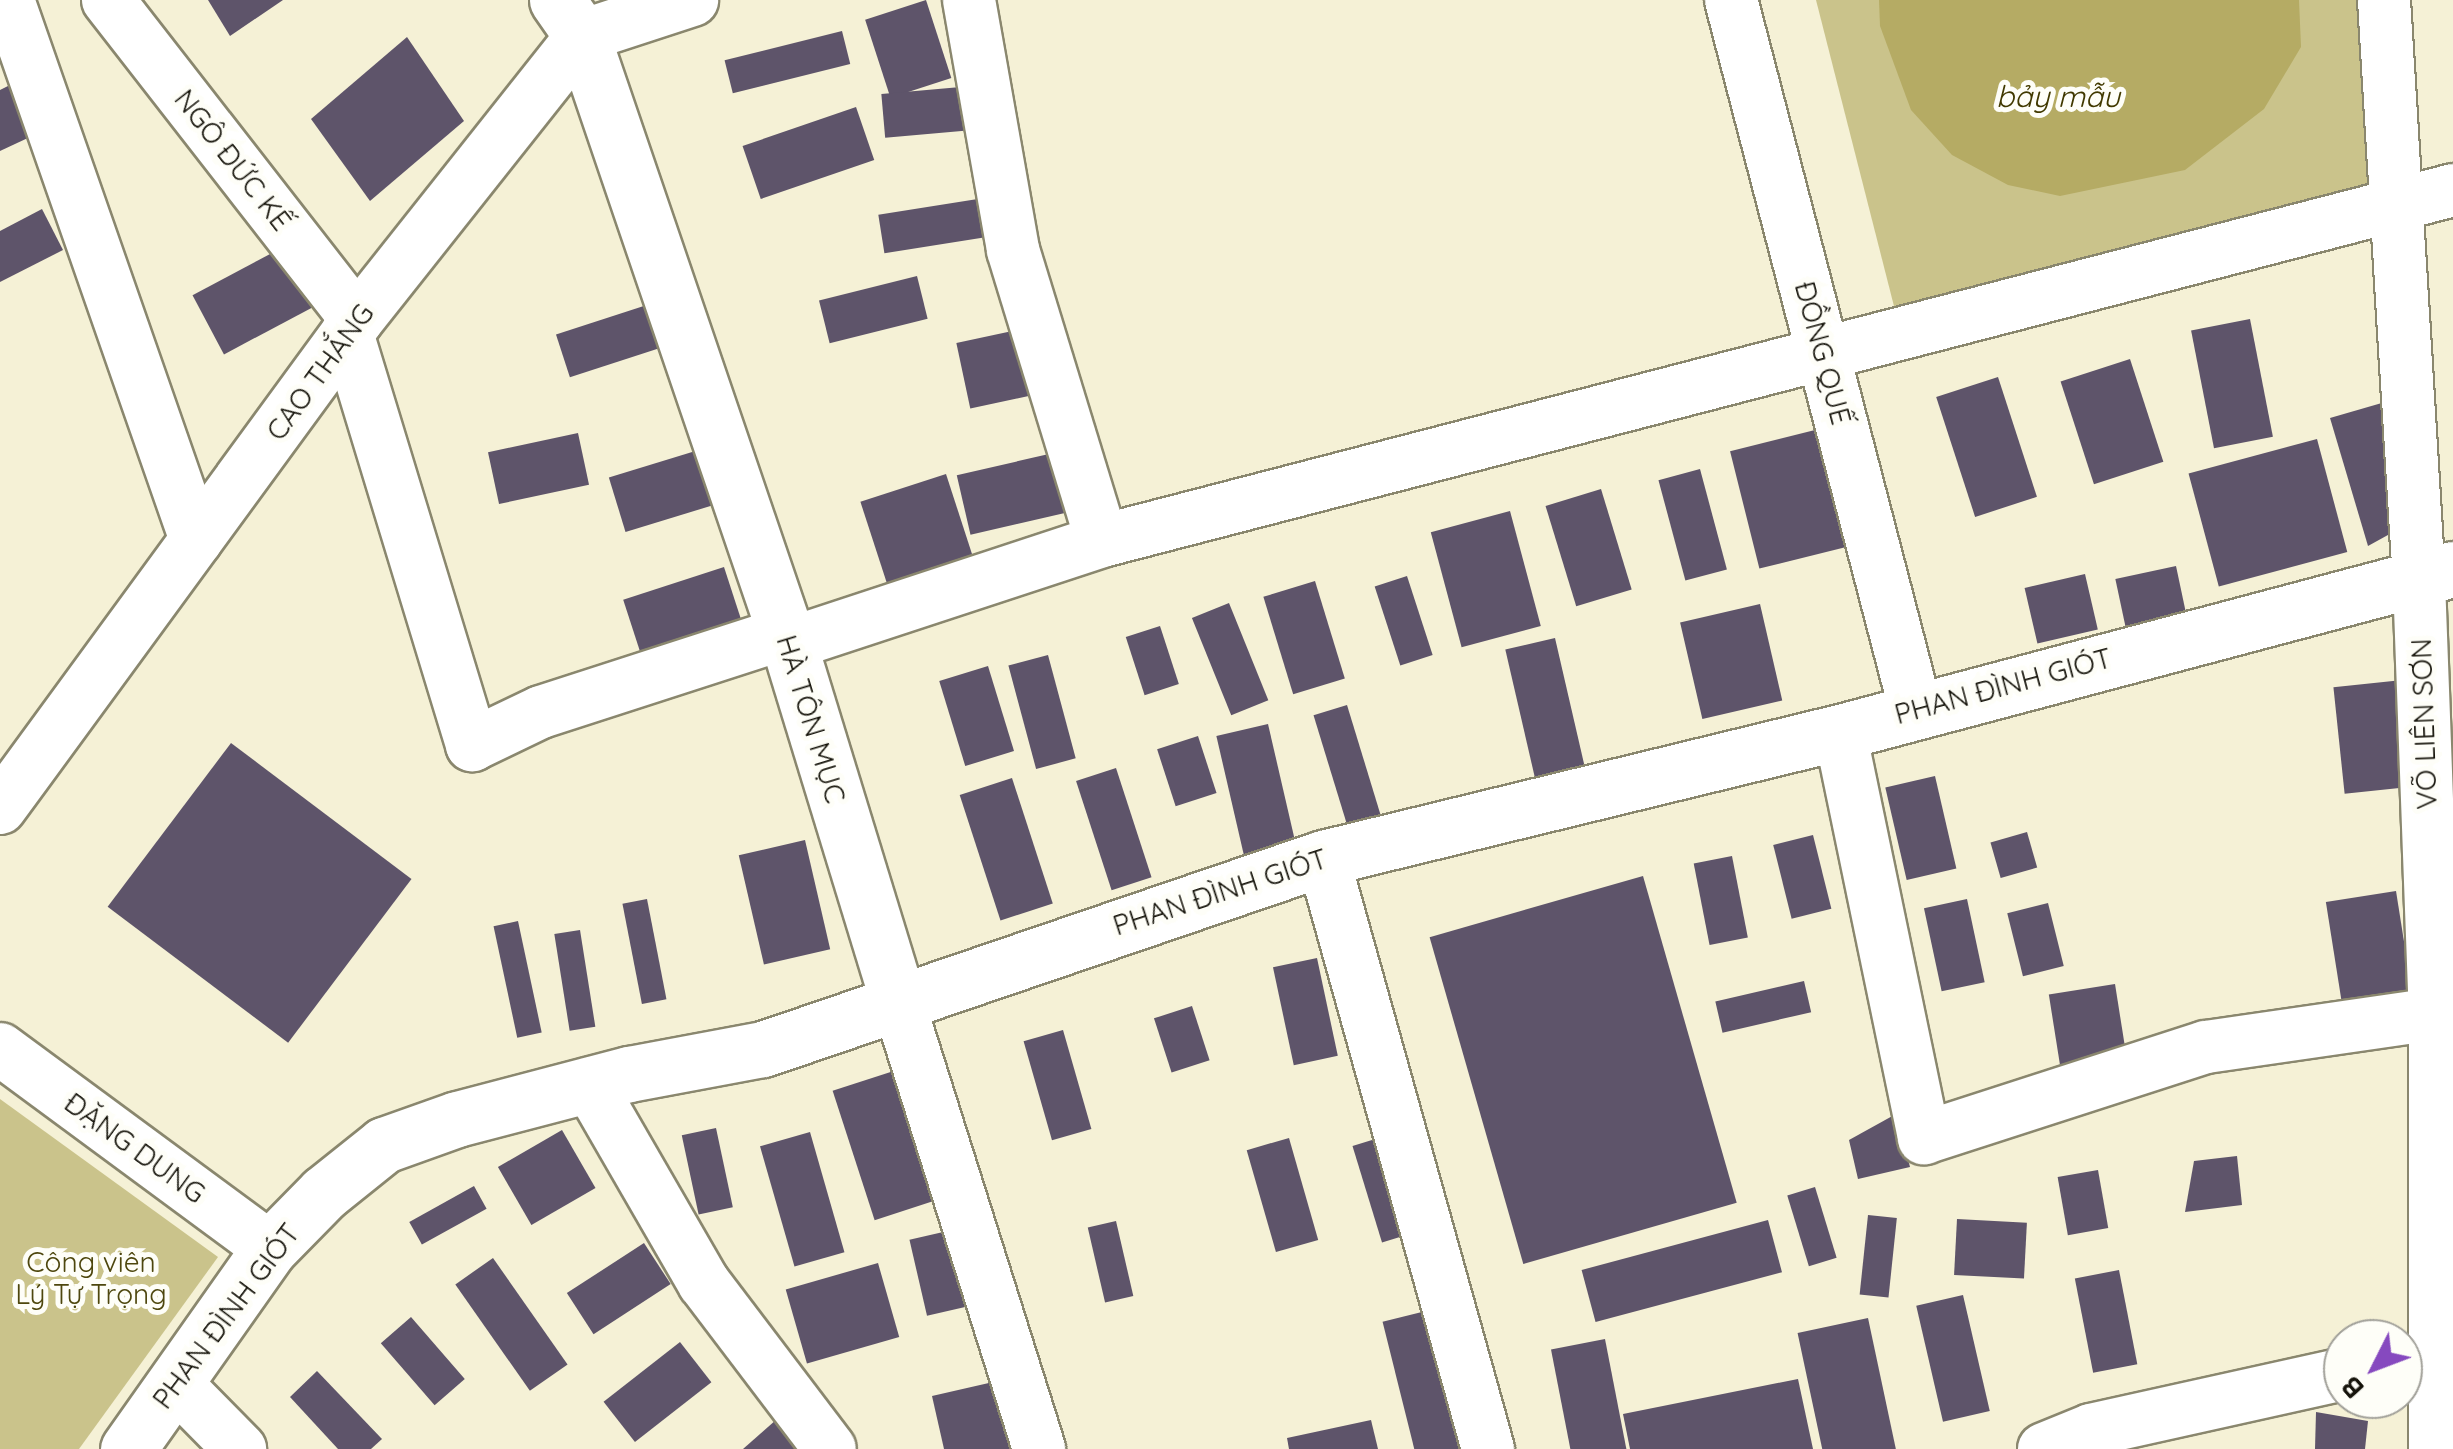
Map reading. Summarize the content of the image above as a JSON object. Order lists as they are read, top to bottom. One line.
{"streets":{"street":["NGÔ ĐỨC KẾ","ĐỒNG QUẾ","CAO THẮNG","PHAN ĐÌNH GIÓT","HÀ TÔN MỤC","VÕ LIÊN SƠN","ĐẶNG DUNG"]},"crossings":[["NGÔ ĐỨC KẾ","CAO THẮNG"],["ĐỒNG QUẾ","PHAN ĐÌNH GIÓT"],["CAO THẮNG","HÀ TÔN MỤC"],["PHAN ĐÌNH GIÓT","HÀ TÔN MỤC"],["PHAN ĐÌNH GIÓT","VÕ LIÊN SƠN"],["PHAN ĐÌNH GIÓT","ĐẶNG DUNG"]],"water":["bảy mẫu"],"parks":["Công viên Lý Tự Trọng"],"north":"bottom left"}
